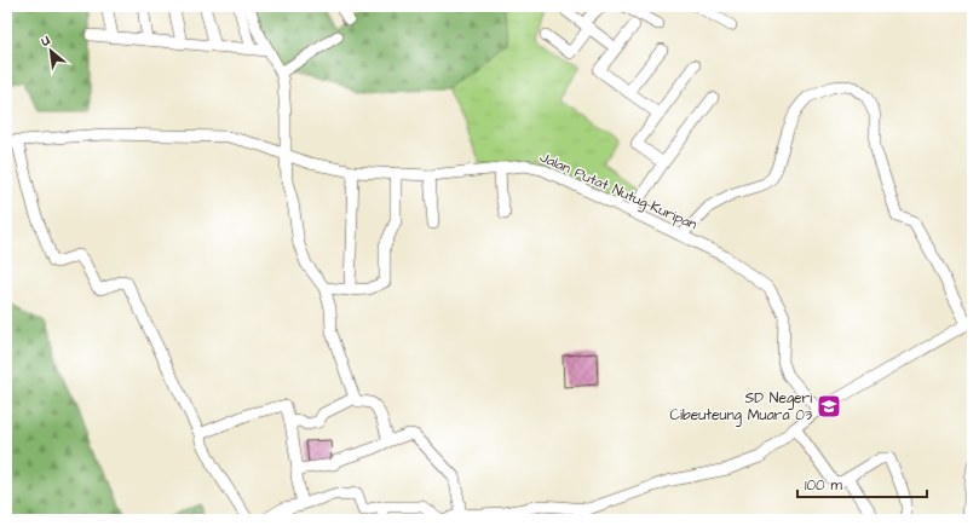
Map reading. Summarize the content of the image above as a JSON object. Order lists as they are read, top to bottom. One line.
{"streets":{"street":["Jalan Putat Nutug–Kuripan"]},"places":{"school or university":["SD Negeri Cibeuteung Muara 03"]},"scale_bar":"100 m","north":"top left"}
